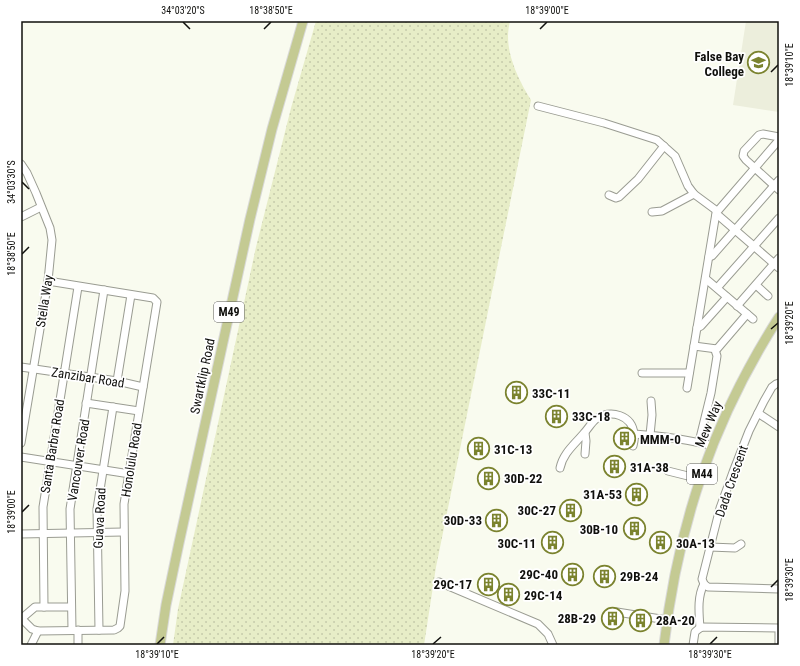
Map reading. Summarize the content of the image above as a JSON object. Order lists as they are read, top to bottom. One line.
{"streets":{"main road":["M49","Swartklip Road","Mew Way","M44"],"street":["Stella Way","Zanzibar Road","Santa Barbra Road","Vancouver Road","Honolulu Road","Dada Crescent","Guava Road"]},"crossings":[["Stella Way","Zanzibar Road"],["Stella Way","Honolulu Road"],["Zanzibar Road","Santa Barbra Road"],["Zanzibar Road","Vancouver Road"],["Zanzibar Road","Honolulu Road"],["Santa Barbra Road","Honolulu Road"],["Vancouver Road","Honolulu Road"],["Honolulu Road","Guava Road"]],"places":{"school or university":["False Bay College"],"building":["33C-11","33C-18","MMM-0","31C-13","31A-38","30D-22","31A-53","30C-27","30D-33","30B-10","30C-11","30A-13","29C-40","29B-24","29C-17","29C-14","28B-29","28A-20"]},"coordinates":["34°03'20\"S","18°38'50\"E","18°39'00\"E","18°39'10\"E","34°03'30\"S","18°39'20\"E","18°39'30\"E"]}
